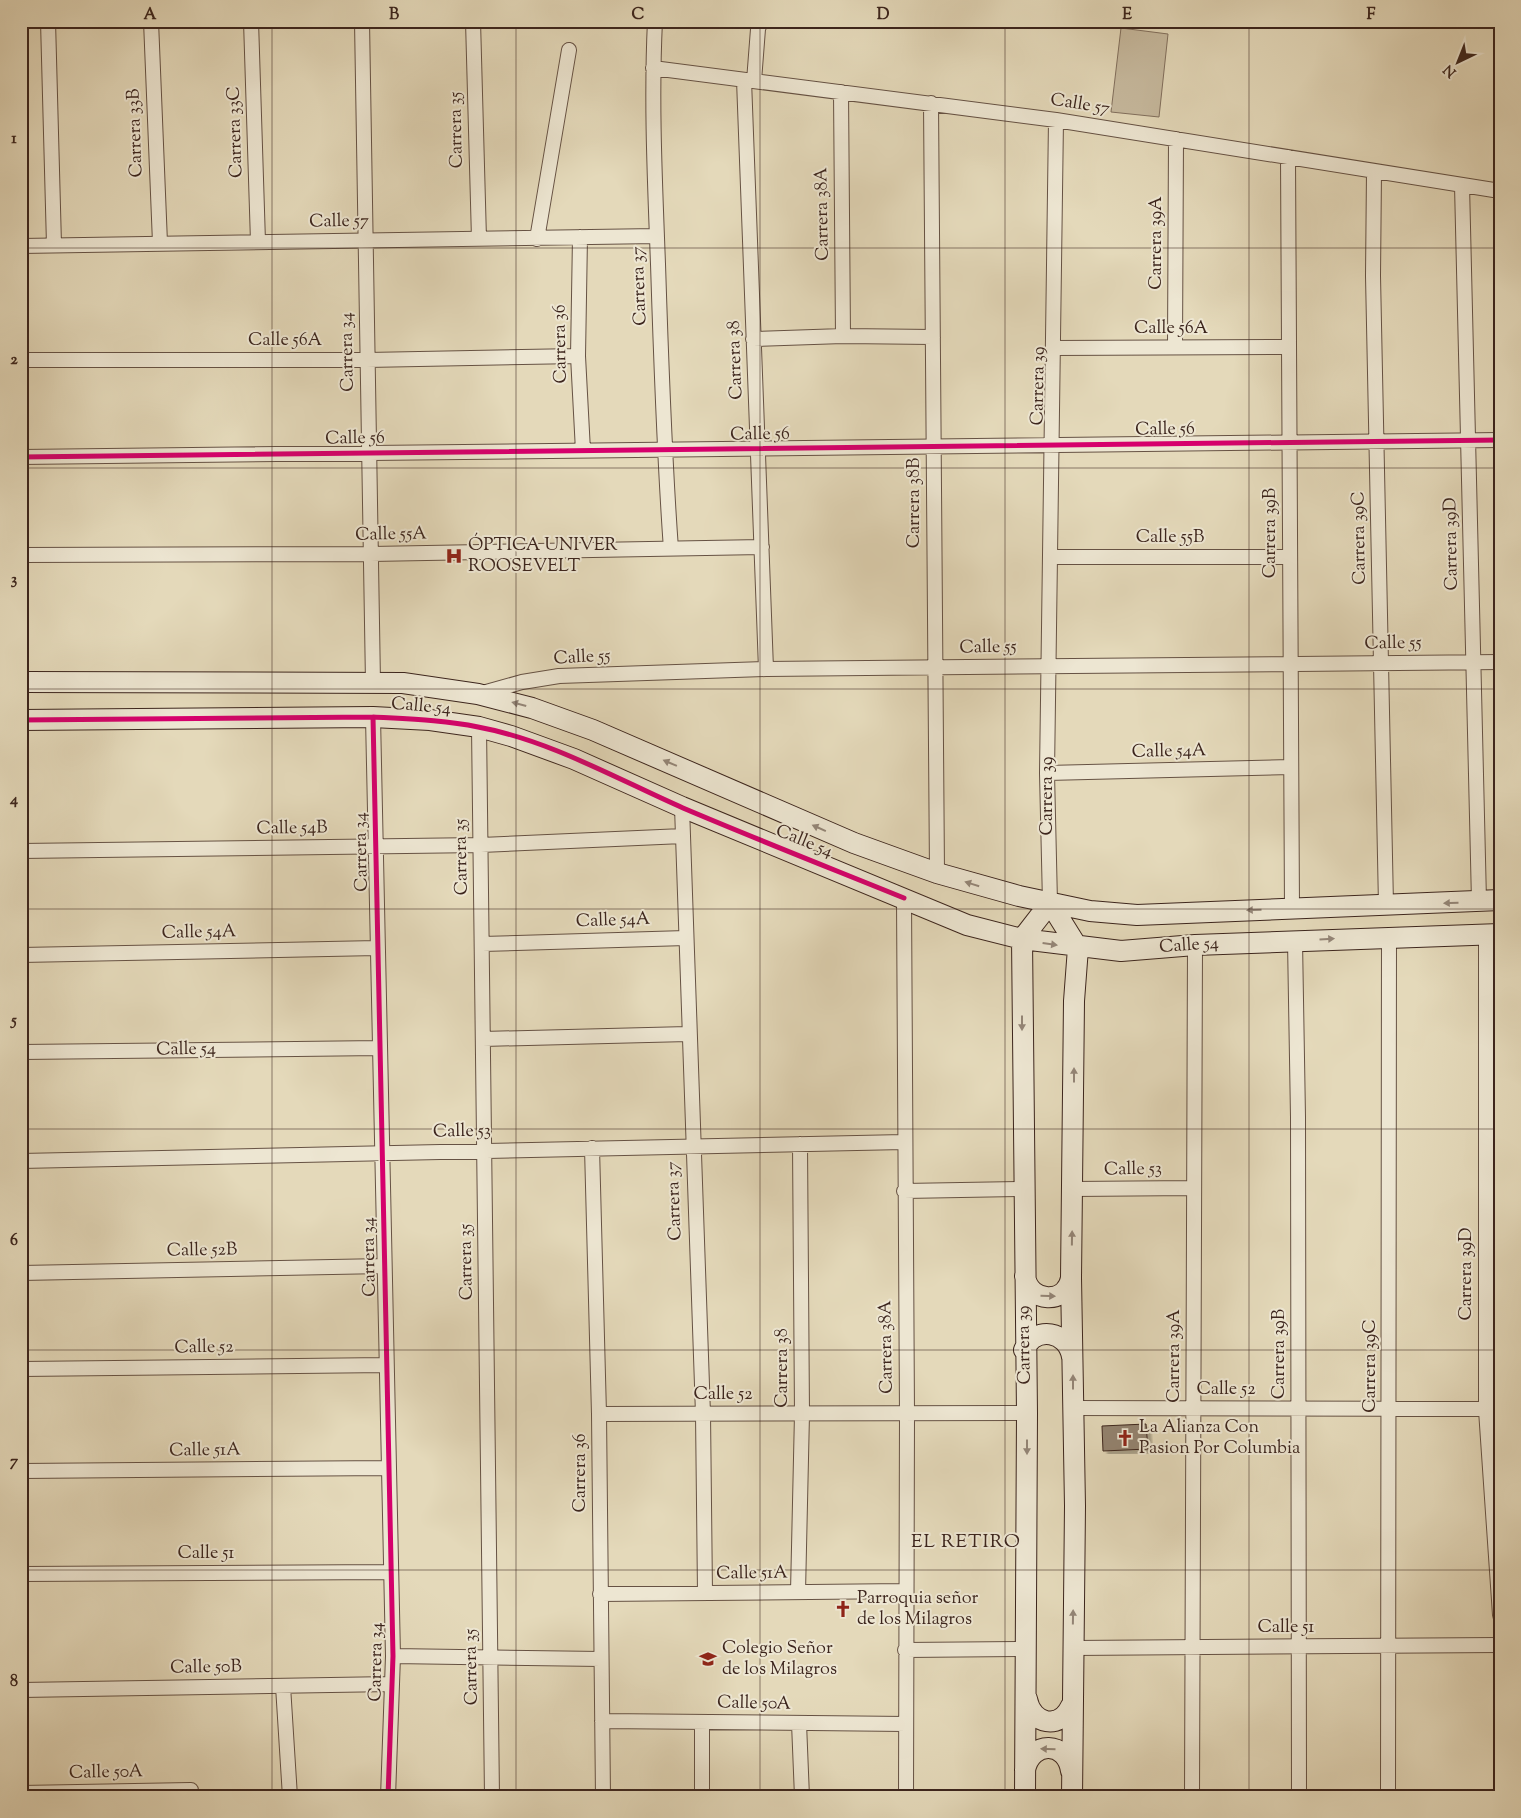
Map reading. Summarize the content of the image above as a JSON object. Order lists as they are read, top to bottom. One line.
{"streets":{"main road":["Carrera 39","Calle 54"],"street":["Calle 57","Carrera 35","Carrera 33C","Carrera 33B","Carrera 38A","Carrera 39A","Carrera 37","Calle 56A","Carrera 36","Carrera 34","Carrera 38","Calle 56","Carrera 38B","Carrera 39B","Calle 55A","Calle 55B","Carrera 39C","Carrera 39D","Calle 55","Calle 54A","Calle 54B","Calle 53","Calle 52B","Calle 52","Calle 51A","Calle 51","Calle 50B","Calle 50A"]},"crossings":[["Calle 57","Carrera 35"],["Calle 57","Carrera 33C"],["Calle 57","Carrera 33B"],["Calle 57","Carrera 38A"],["Calle 57","Carrera 39A"],["Calle 57","Carrera 37"],["Calle 57","Carrera 36"],["Calle 57","Carrera 34"],["Calle 57","Carrera 38"],["Calle 57","Carrera 39"],["Calle 57","Carrera 38B"],["Calle 57","Carrera 39B"],["Calle 57","Carrera 39C"],["Calle 57","Carrera 39D"],["Carrera 35","Calle 54"],["Carrera 35","Calle 54A"],["Carrera 35","Calle 54B"],["Carrera 35","Calle 53"],["Carrera 38A","Calle 54"],["Carrera 38A","Calle 53"],["Carrera 38A","Calle 52"],["Carrera 38A","Calle 51A"],["Carrera 38A","Calle 50A"],["Carrera 39A","Calle 56A"],["Carrera 39A","Calle 54"],["Carrera 39A","Calle 53"],["Carrera 39A","Calle 52"],["Carrera 39A","Calle 51"],["Carrera 37","Calle 56"],["Carrera 37","Calle 55A"],["Carrera 37","Calle 54"],["Carrera 37","Calle 54A"],["Carrera 37","Calle 54B"],["Carrera 37","Calle 53"],["Carrera 37","Calle 52"],["Carrera 37","Calle 51A"],["Calle 56A","Carrera 36"],["Calle 56A","Carrera 34"],["Calle 56A","Carrera 39"],["Calle 56A","Carrera 39B"],["Carrera 36","Calle 56"],["Carrera 36","Calle 53"],["Carrera 36","Calle 52"],["Carrera 36","Calle 51A"],["Carrera 36","Calle 50A"],["Carrera 34","Calle 56"],["Carrera 34","Calle 55A"],["Carrera 34","Calle 54"],["Carrera 34","Calle 54A"],["Carrera 34","Calle 54B"],["Carrera 34","Calle 53"],["Carrera 34","Calle 52B"],["Carrera 34","Calle 52"],["Carrera 34","Calle 51A"],["Carrera 34","Calle 51"],["Carrera 34","Calle 50B"],["Carrera 38","Calle 56"],["Carrera 38","Calle 55A"],["Carrera 38","Calle 55"],["Carrera 38","Calle 53"],["Carrera 38","Calle 52"],["Carrera 38","Calle 51A"],["Carrera 39","Calle 56"],["Carrera 39","Calle 55B"],["Carrera 39","Calle 55"],["Carrera 39","Calle 54"],["Carrera 39","Calle 54A"],["Carrera 39","Calle 52"],["Calle 56","Carrera 38B"],["Calle 56","Carrera 39B"],["Calle 56","Carrera 39C"],["Calle 56","Carrera 39D"],["Carrera 38B","Calle 55"],["Carrera 38B","Calle 54"],["Carrera 39B","Calle 55B"],["Carrera 39B","Calle 55"],["Carrera 39B","Calle 54"],["Carrera 39B","Calle 54A"],["Carrera 39B","Calle 52"],["Carrera 39B","Calle 51"],["Carrera 39C","Calle 55"],["Carrera 39C","Calle 54"],["Carrera 39C","Calle 52"],["Carrera 39C","Calle 51"],["Carrera 39D","Calle 55"],["Carrera 39D","Calle 54"],["Carrera 39D","Calle 52"],["Calle 55","Calle 54"]],"districts":["EL RETIRO"],"places":{"hospital":["ÓPTICA UNIVER ROOSEVELT"],"church":["La Alianza Con Pasion Por Columbia","Parroquia señor de los Milagros"],"school or university":["Colegio Señor de los Milagros"]},"north":"bottom left","grid":{"columns":["A","B","C","D","E","F"],"rows":["1","2","3","4","5","6","7","8"]}}
